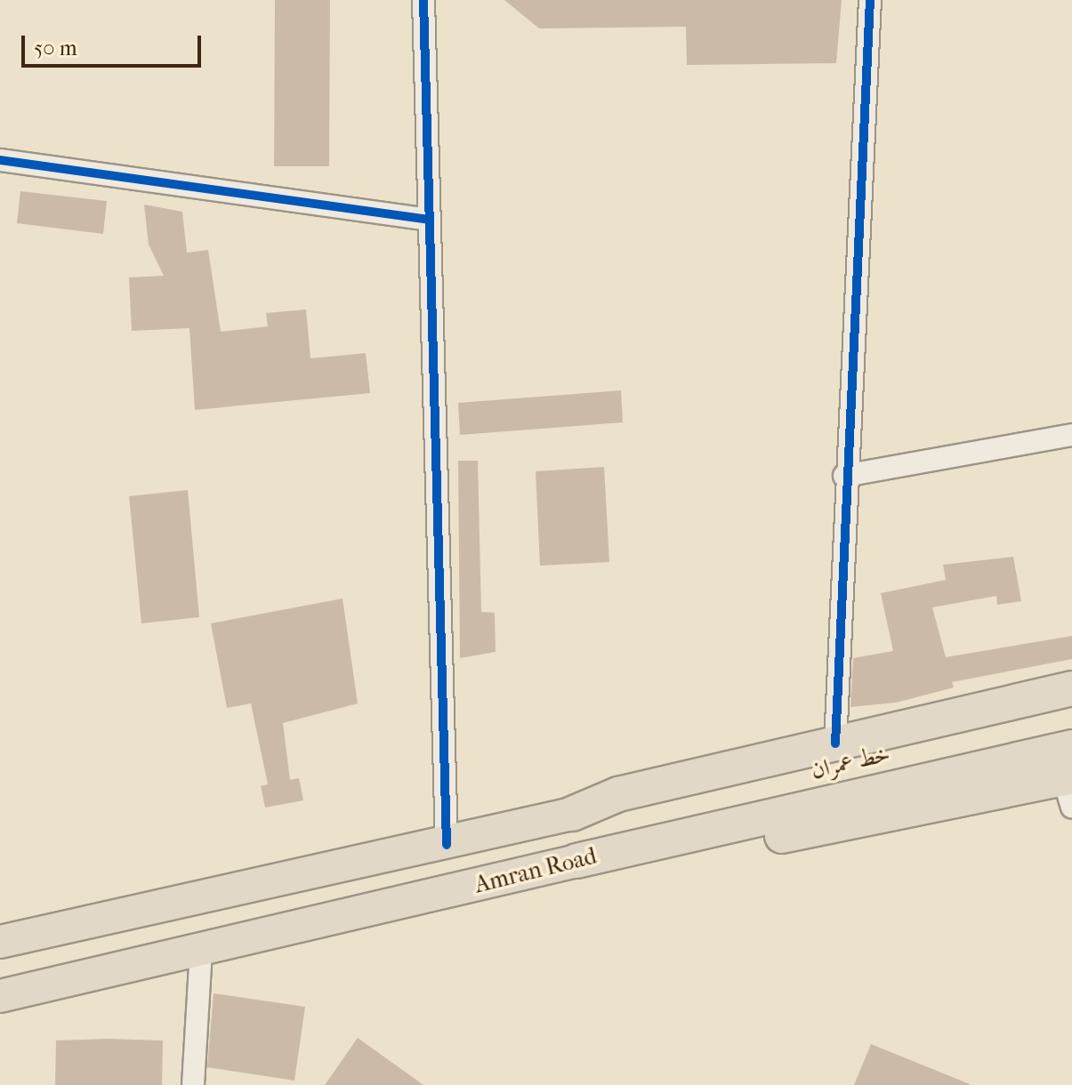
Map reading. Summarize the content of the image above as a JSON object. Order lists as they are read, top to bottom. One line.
{"streets":{"highway":["خط عمران","Amran Road"]},"crossings":[["خط عمران","Amran Road"]],"scale_bar":"50 m"}
